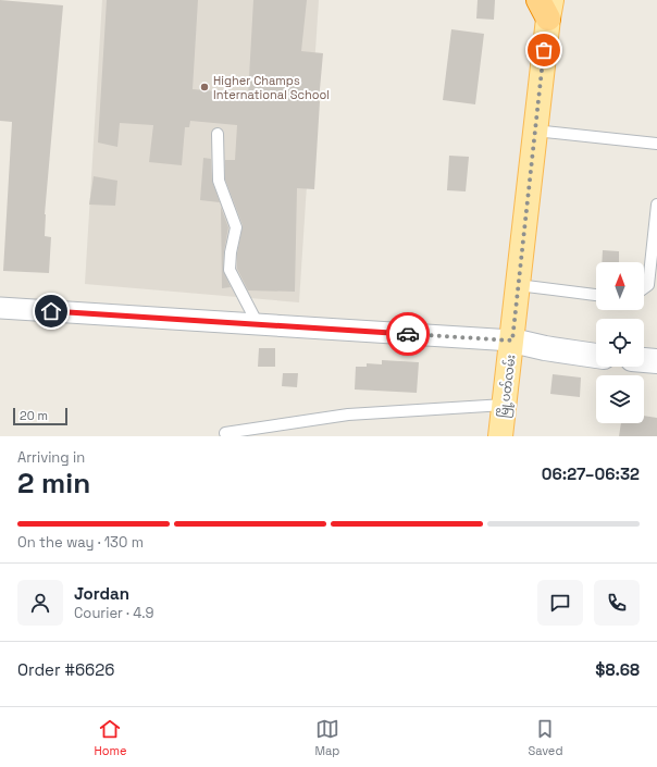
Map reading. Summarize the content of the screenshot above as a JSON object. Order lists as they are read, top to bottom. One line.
{"streets":{"main road":["မြို့ပတ်လမ်း"]},"places":["Higher Champs International School"],"scale_bar":"20 m","north":"top","page":{"scale":"20 m","heading":["2 min","Arriving in","06:27–06:32"],"panel":["Jordan","Courier · 4.9","Order #6626","$8.68"],"bar":"On the way · 130 m","tabs":["Home","Map","Saved"]}}
